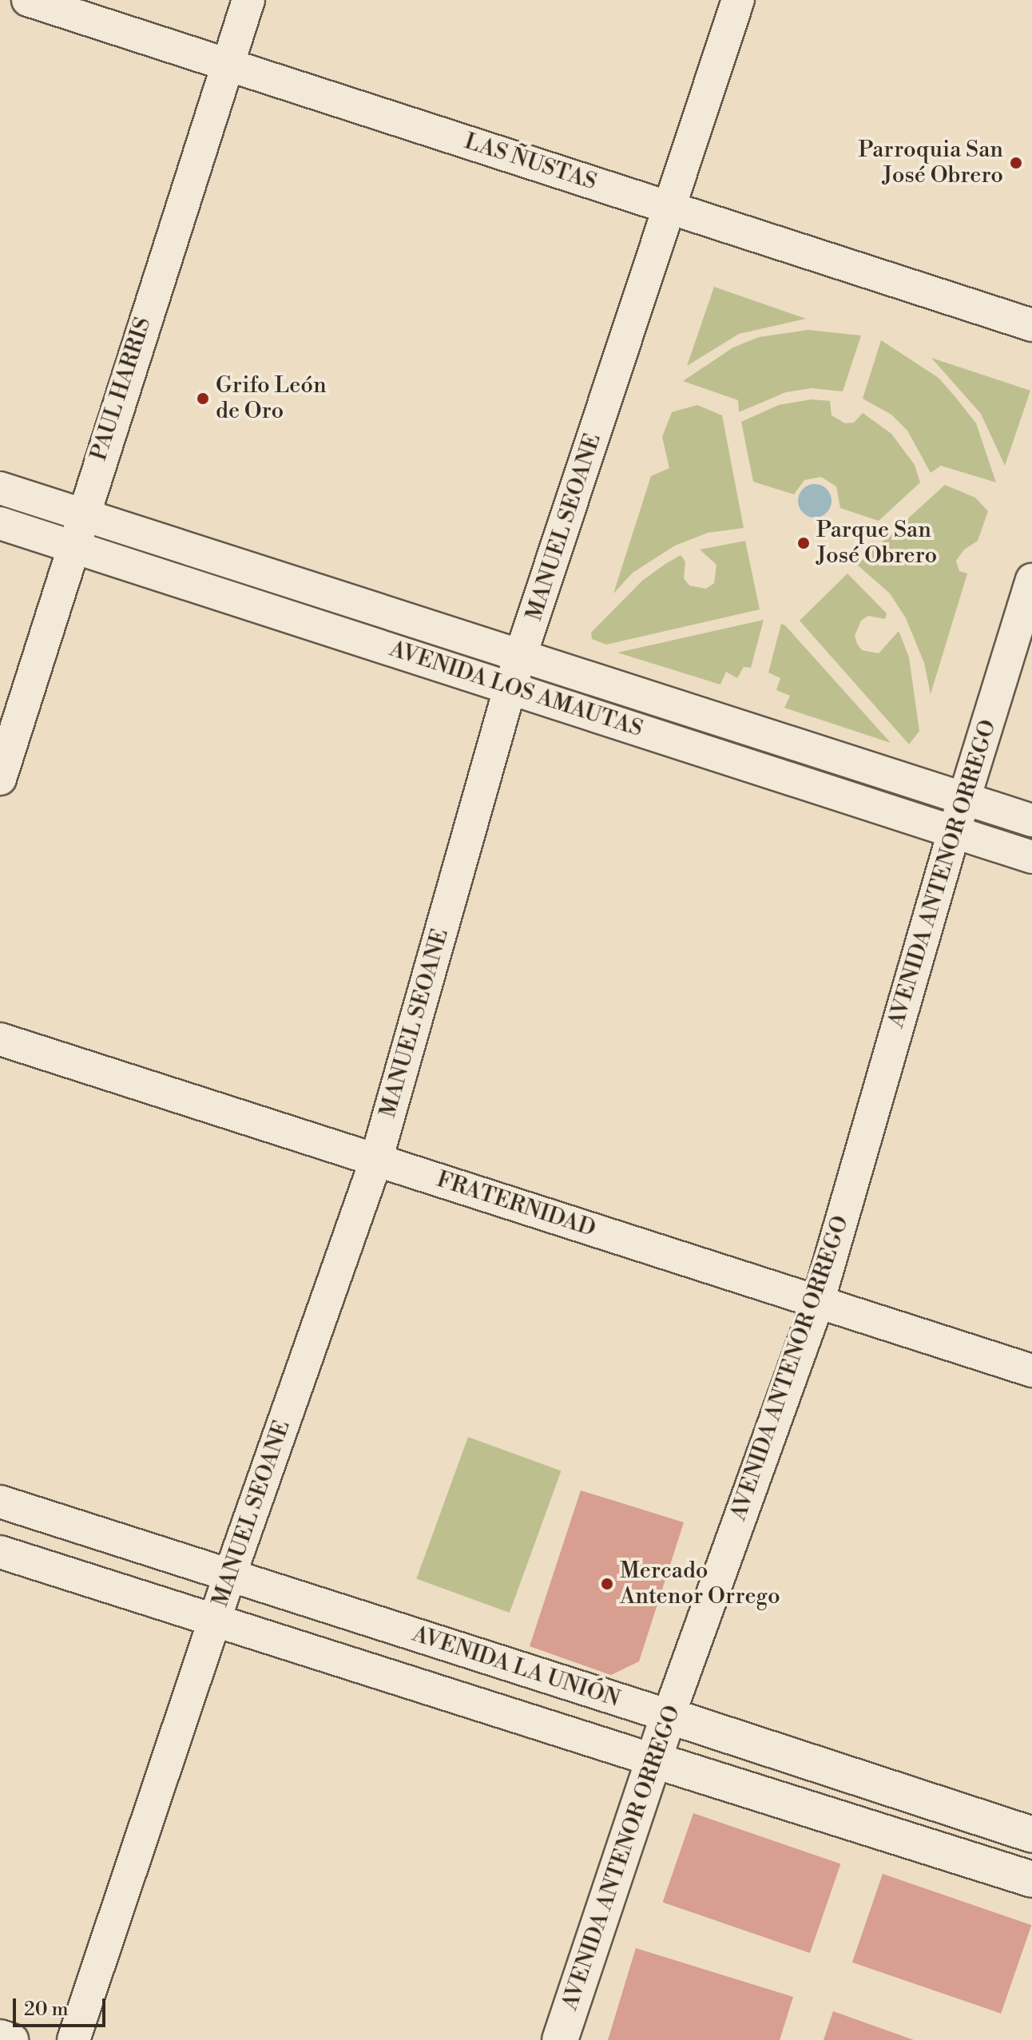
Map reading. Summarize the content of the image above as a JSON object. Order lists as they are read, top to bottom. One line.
{"streets":{"street":["LAS ÑUSTAS","PAUL HARRIS","MANUEL SEOANE","AVENIDA LOS AMAUTAS","AVENIDA ANTENOR ORREGO","FRATERNIDAD","AVENIDA LA UNIÓN"]},"crossings":[["LAS ÑUSTAS","PAUL HARRIS"],["LAS ÑUSTAS","MANUEL SEOANE"],["PAUL HARRIS","AVENIDA LOS AMAUTAS"],["MANUEL SEOANE","AVENIDA LOS AMAUTAS"],["MANUEL SEOANE","FRATERNIDAD"],["MANUEL SEOANE","AVENIDA LA UNIÓN"],["AVENIDA LOS AMAUTAS","AVENIDA ANTENOR ORREGO"],["AVENIDA ANTENOR ORREGO","FRATERNIDAD"],["AVENIDA ANTENOR ORREGO","AVENIDA LA UNIÓN"]],"places":["Parroquia San José Obrero","Grifo León de Oro","Parque San José Obrero","Mercado Antenor Orrego"],"scale_bar":"20 m"}
